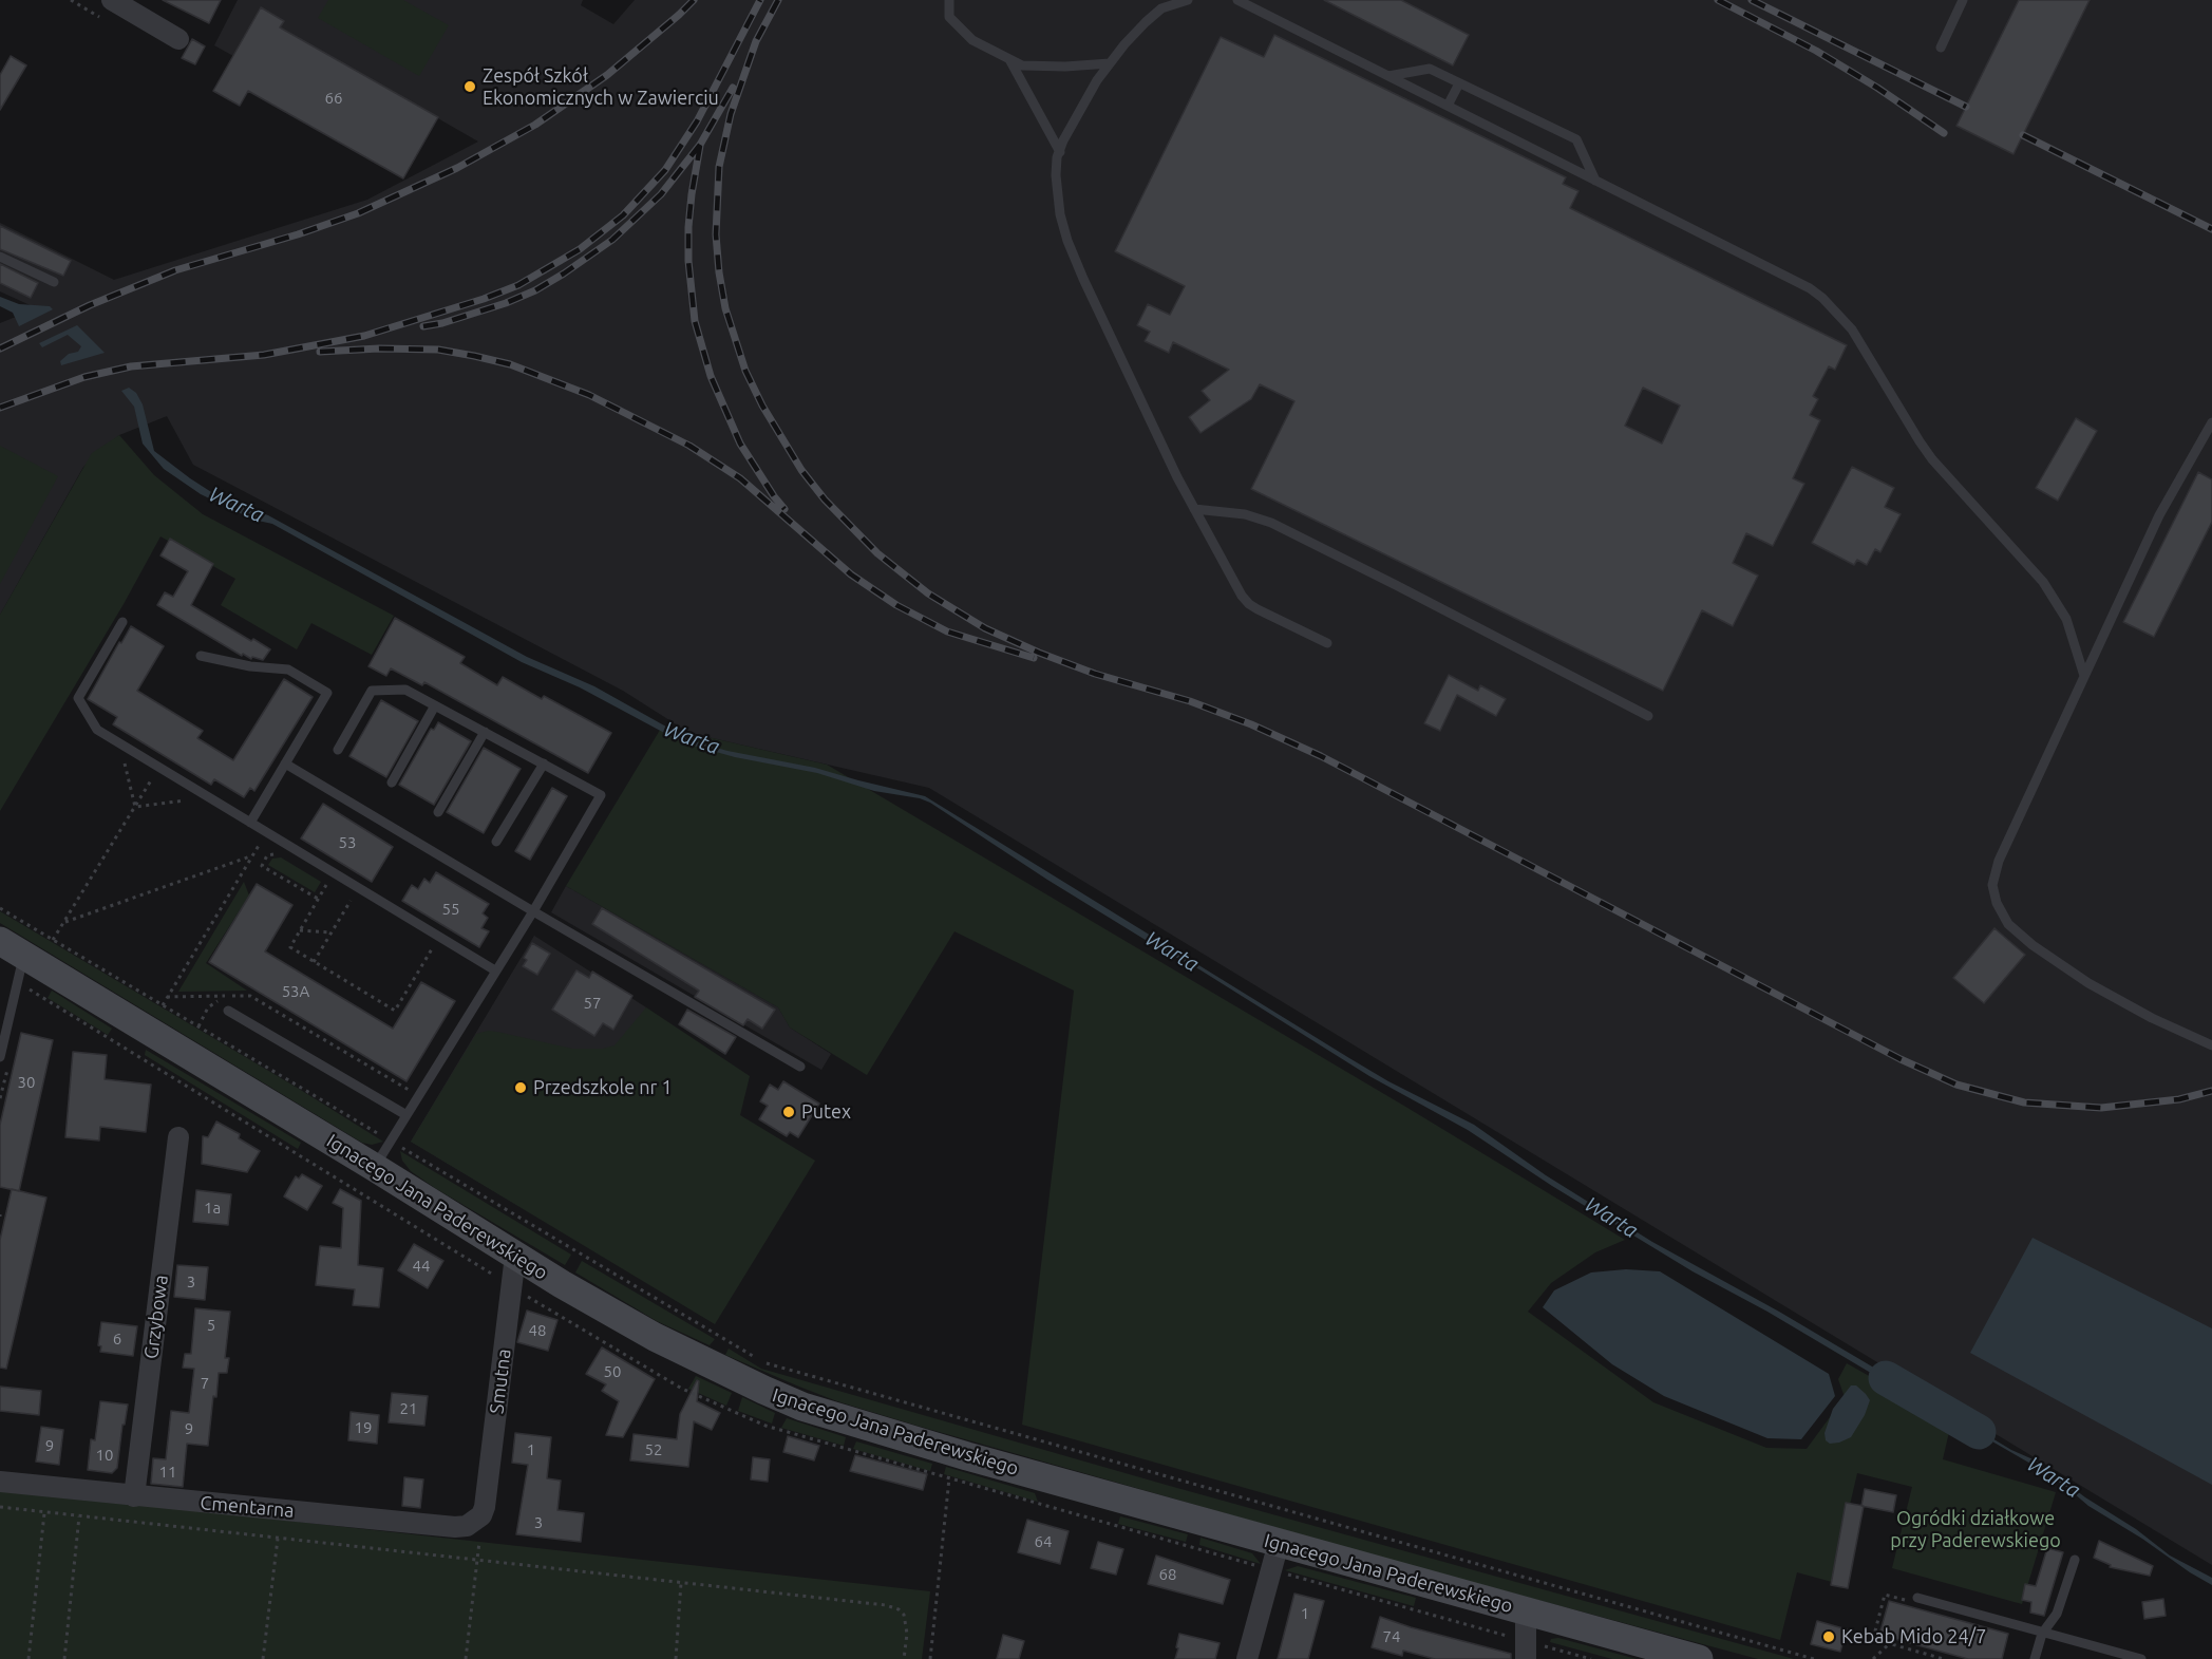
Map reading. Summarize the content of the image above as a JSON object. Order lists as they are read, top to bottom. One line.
{"streets":{"main road":["Ignacego Jana Paderewskiego"],"street":["Grzybowa","Smutna","Cmentarna"]},"crossings":[["Ignacego Jana Paderewskiego","Smutna"],["Grzybowa","Cmentarna"],["Smutna","Cmentarna"]],"water":["Warta"],"parks":["Ogródki działkowe przy Paderewskiego"],"places":["Zespół Szkół Ekonomicznych w Zawierciu","Przedszkole nr 1","Putex","Kebab Mido 24/7"],"house_numbers":["66","53","55","53A","57","30","1a","44","3","5","48","6","50","7","21","19","9","9","1","52","10","11","3","64","68","1","74"]}
